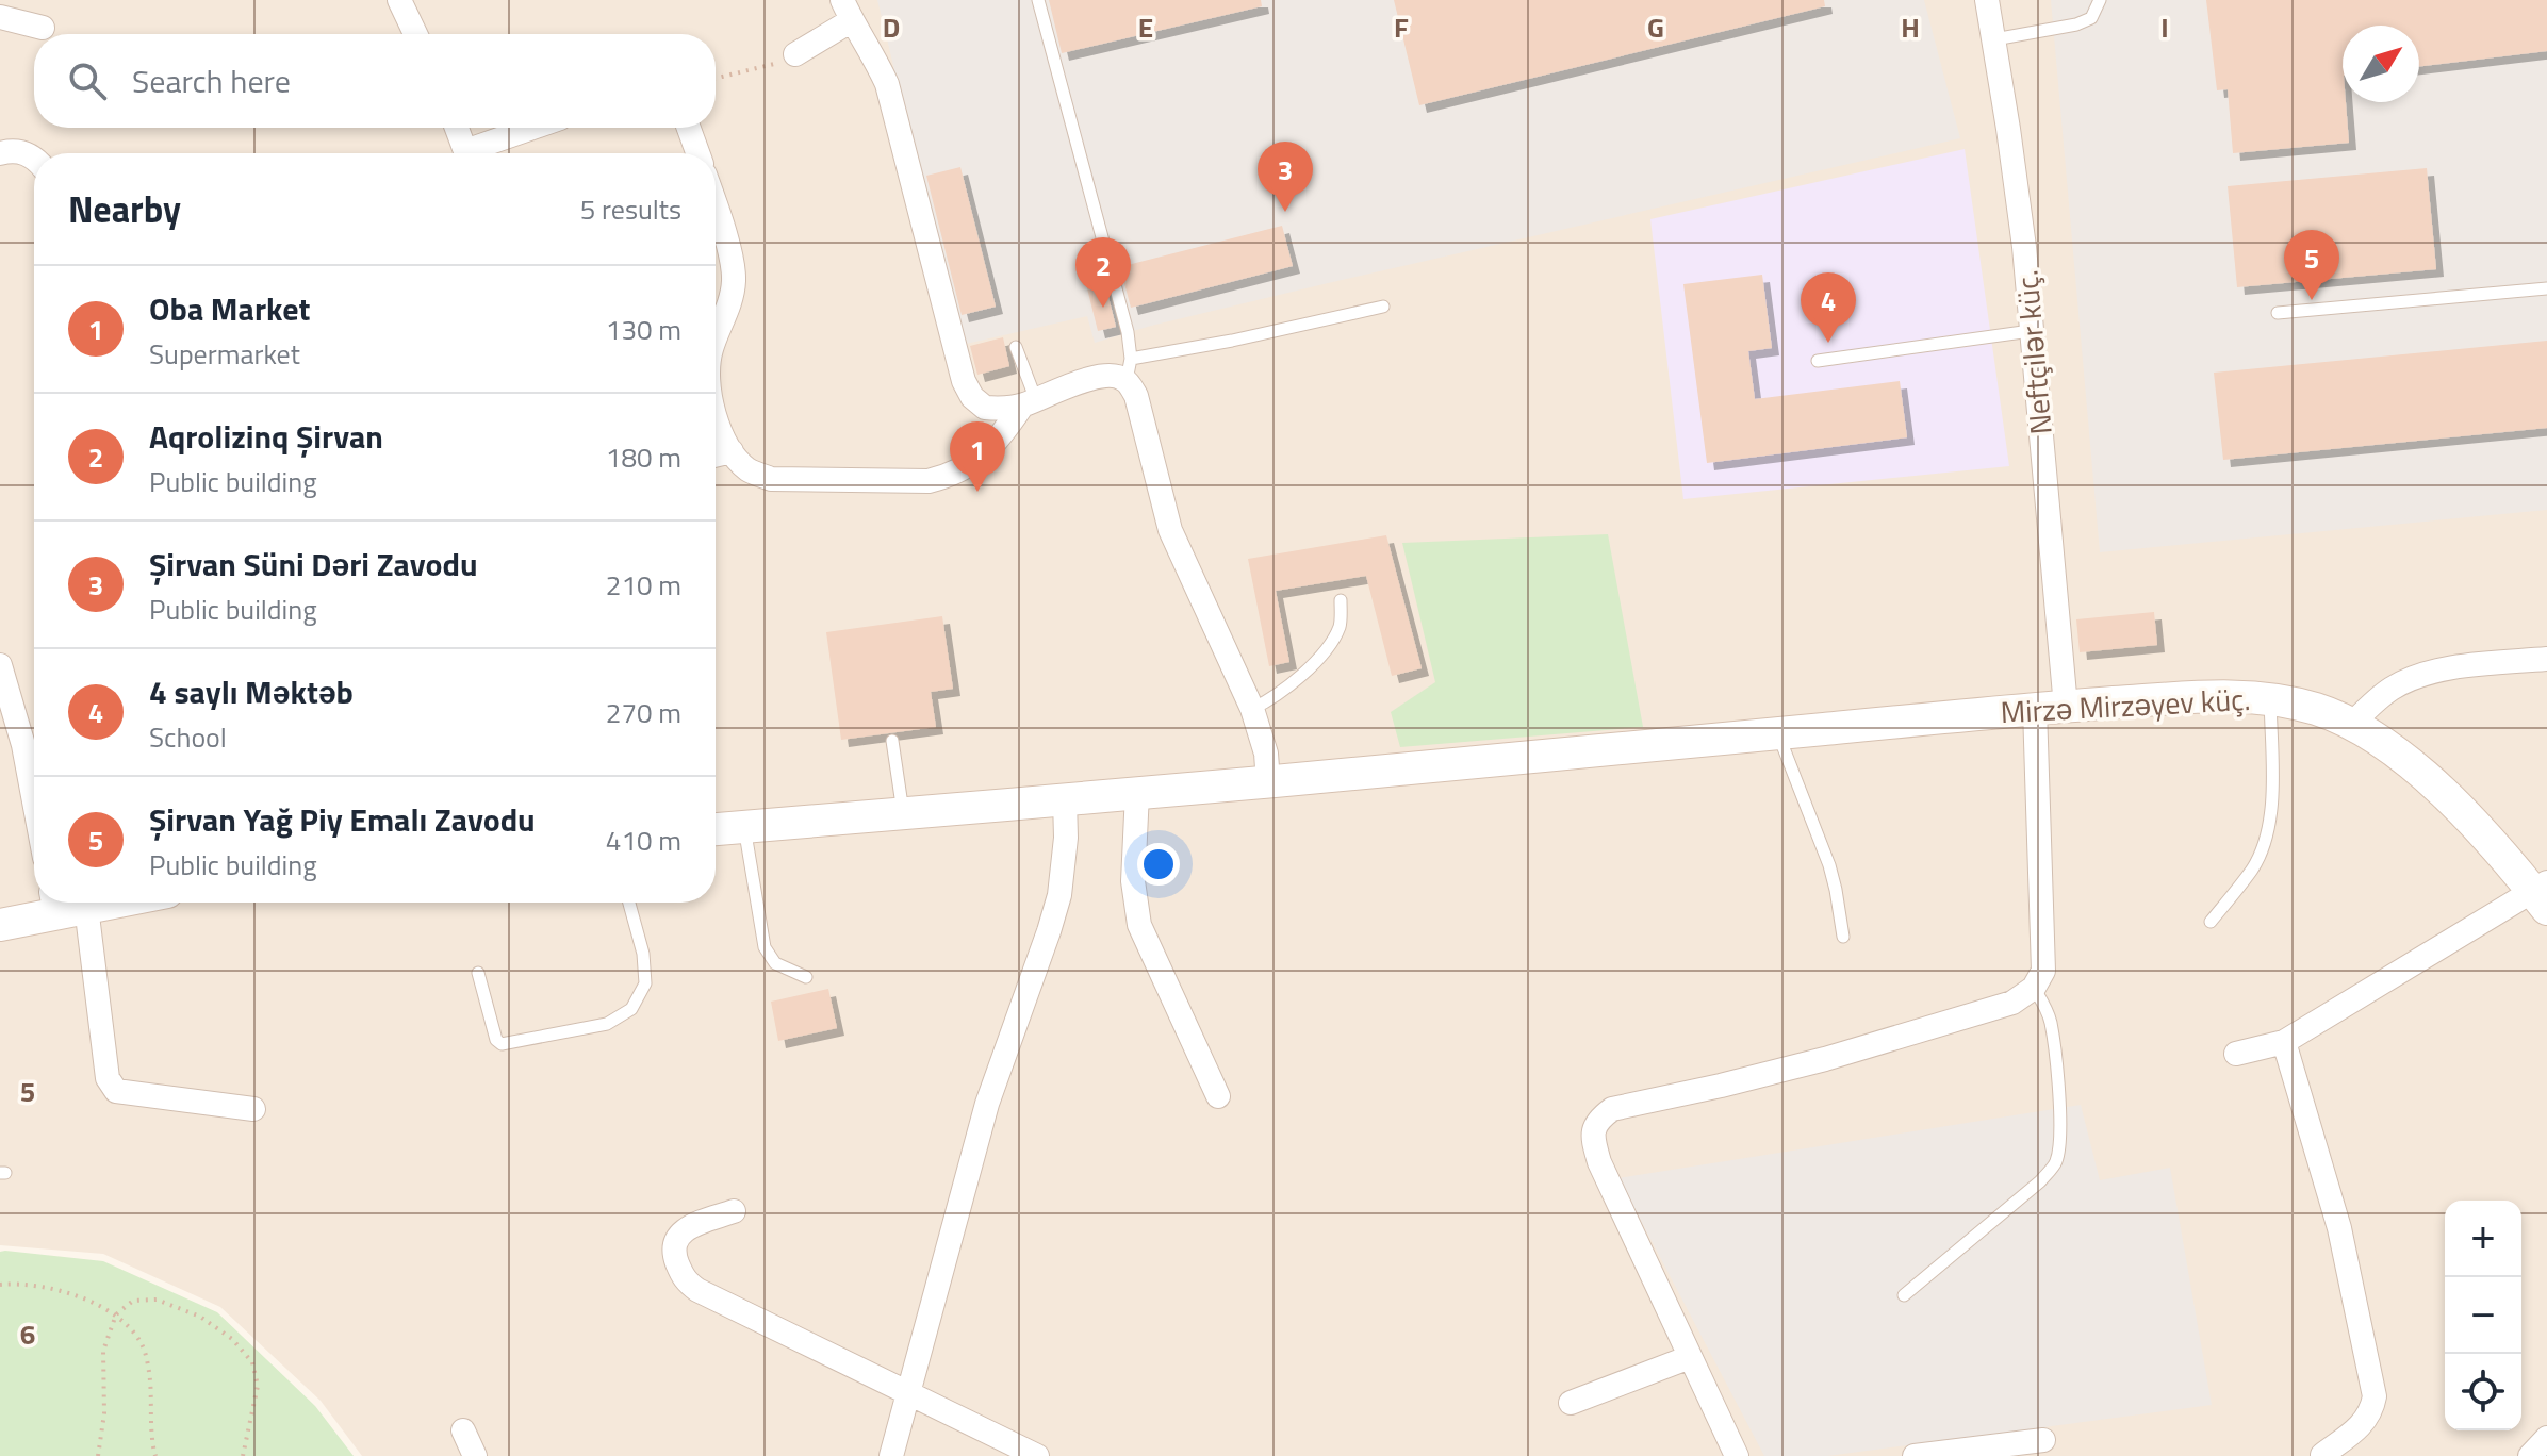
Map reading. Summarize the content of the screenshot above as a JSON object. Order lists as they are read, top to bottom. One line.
{"streets":{"main road":["Mirzə Mirzəyev küç."],"street":["Neftçilər küç."]},"crossings":[["Neftçilər küç.","Mirzə Mirzəyev küç."]],"north":"top right","page":{"search":"Search here","pins":["3","5","2","4","1"],"heading":["Nearby","5 results"],"list":[{"mark":"1","name":"Oba Market","note":"Supermarket","value":"130 m"},{"mark":"2","name":"Aqrolizinq Şirvan","note":"Public building","value":"180 m"},{"mark":"3","name":"Şirvan Süni Dəri Zavodu","note":"Public building","value":"210 m"},{"mark":"4","name":"4 saylı Məktəb","note":"School","value":"270 m"},{"mark":"5","name":"Şirvan Yağ Piy Emalı Zavodu","note":"Public building","value":"410 m"}],"map_buttons":["+","−"]},"grid":{"columns":["D","E","F","G","H","I"],"rows":["5","6"]}}
